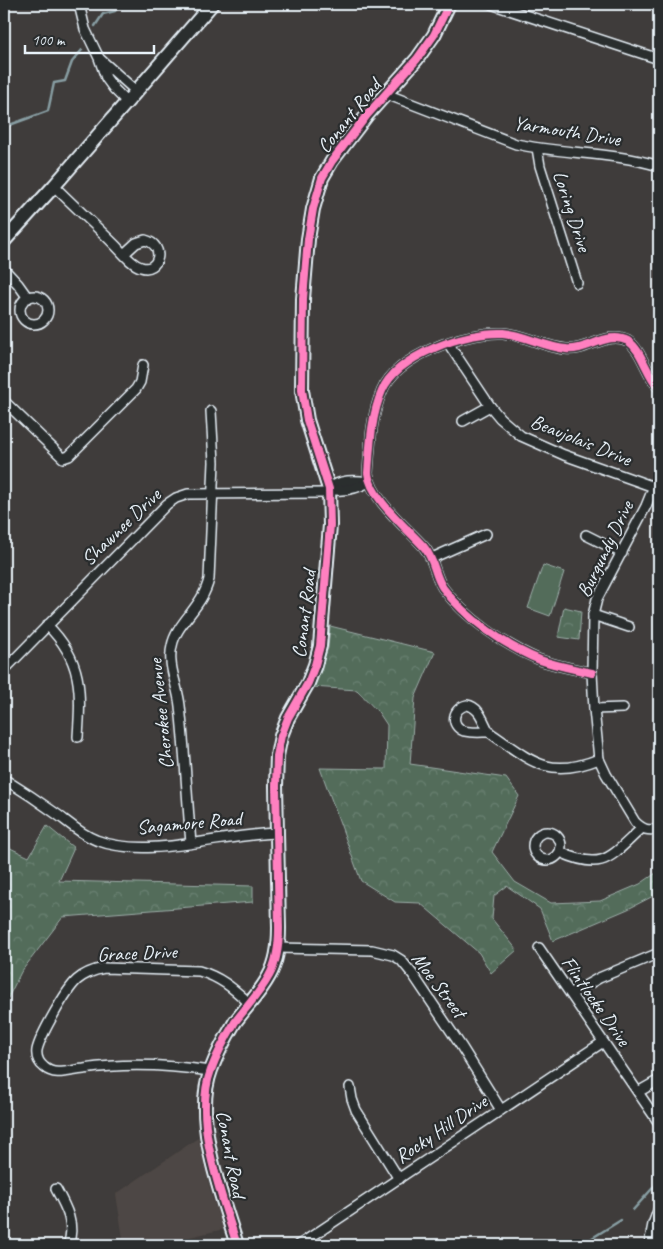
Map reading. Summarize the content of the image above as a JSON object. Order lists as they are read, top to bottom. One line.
{"streets":{"street":["Conant Road","Yarmouth Drive","Loring Drive","Beaujolais Drive","Shawnee Drive","Burgundy Drive","Cherokee Avenue","Sagamore Road","Grace Drive","Moe Street","Flintlocke Drive","Rocky Hill Drive"]},"crossings":[["Conant Road","Yarmouth Drive"],["Conant Road","Shawnee Drive"],["Conant Road","Sagamore Road"],["Conant Road","Grace Drive"],["Conant Road","Moe Street"],["Yarmouth Drive","Loring Drive"],["Beaujolais Drive","Burgundy Drive"],["Shawnee Drive","Cherokee Avenue"],["Cherokee Avenue","Sagamore Road"],["Moe Street","Rocky Hill Drive"],["Flintlocke Drive","Rocky Hill Drive"]],"scale_bar":"100 m"}
